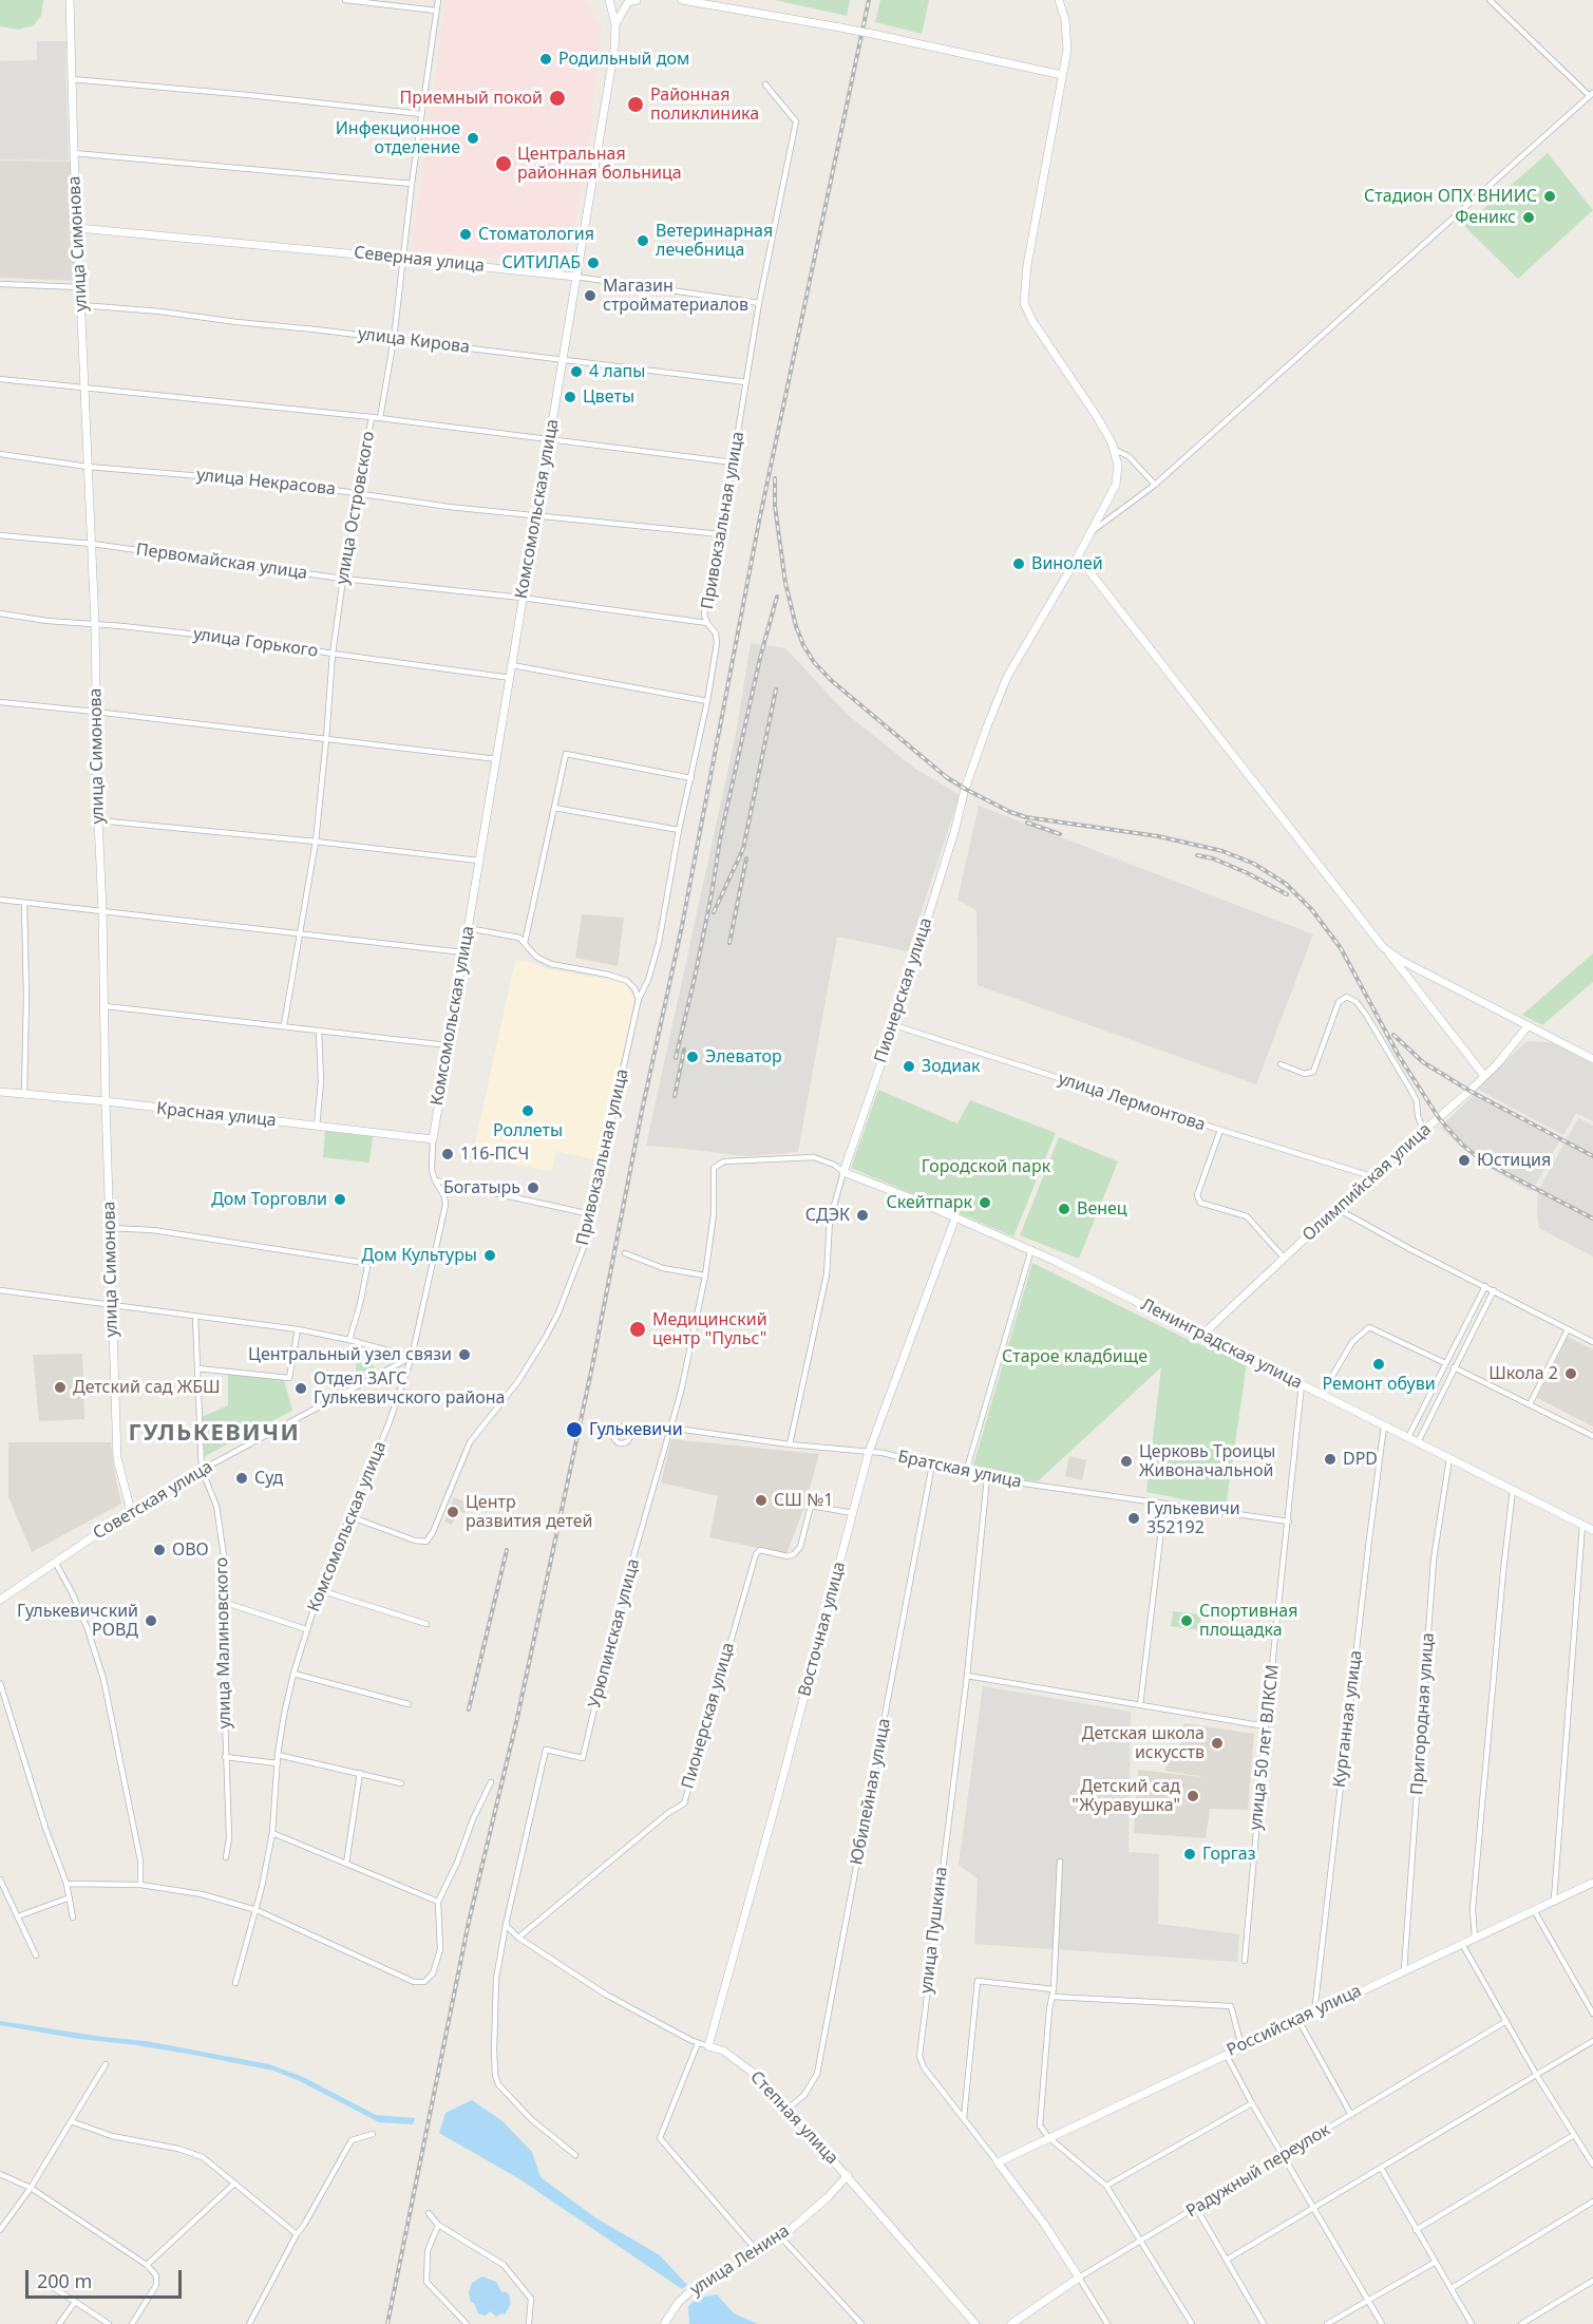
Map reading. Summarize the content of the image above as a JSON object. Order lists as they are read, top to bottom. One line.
{"streets":{"street":["улица Симонова","Северная улица","улица Кирова","улица Некрасова","улица Островского","Комсомольская улица","Привокзальная улица","Первомайская улица","улица Горького","Пионерская улица","улица Лермонтова","Красная улица","Олимпийская улица","Ленинградская улица","Братская улица","Советская улица","Восточная улица","Урюпинская улица","улица Малиновского","Пригородная улица","Курганная улица","улица 50 лет ВЛКСМ","Юбилейная улица","улица Пушкина","Российская улица","Степная улица","Радужный переулок","улица Ленина"]},"crossings":[["улица Симонова","Северная улица"],["улица Симонова","улица Кирова"],["улица Симонова","улица Некрасова"],["улица Симонова","Первомайская улица"],["улица Симонова","улица Горького"],["улица Симонова","Красная улица"],["улица Симонова","Советская улица"],["Северная улица","улица Островского"],["Северная улица","Комсомольская улица"],["Северная улица","Привокзальная улица"],["улица Кирова","улица Островского"],["улица Кирова","Комсомольская улица"],["улица Кирова","Привокзальная улица"],["улица Некрасова","улица Островского"],["улица Некрасова","Комсомольская улица"],["улица Некрасова","Привокзальная улица"],["улица Островского","Первомайская улица"],["улица Островского","улица Горького"],["Комсомольская улица","Привокзальная улица"],["Комсомольская улица","Первомайская улица"],["Комсомольская улица","улица Горького"],["Комсомольская улица","Красная улица"],["Комсомольская улица","Советская улица"],["Привокзальная улица","Первомайская улица"],["Пионерская улица","улица Лермонтова"],["Пионерская улица","Ленинградская улица"],["Пионерская улица","Братская улица"],["Пионерская улица","Восточная улица"],["Пионерская улица","Урюпинская улица"],["Пионерская улица","Степная улица"],["улица Лермонтова","Олимпийская улица"],["Олимпийская улица","Ленинградская улица"],["Ленинградская улица","Восточная улица"],["Ленинградская улица","Урюпинская улица"],["Ленинградская улица","Пригородная улица"],["Ленинградская улица","Курганная улица"],["Ленинградская улица","улица 50 лет ВЛКСМ"],["Братская улица","Восточная улица"],["Братская улица","Урюпинская улица"],["Братская улица","улица 50 лет ВЛКСМ"],["Братская улица","Юбилейная улица"],["Братская улица","улица Пушкина"],["Советская улица","улица Малиновского"],["Восточная улица","Степная улица"],["Урюпинская улица","Степная улица"],["Пригородная улица","Российская улица"],["Курганная улица","Российская улица"],["Юбилейная улица","Степная улица"],["улица Пушкина","Российская улица"],["улица Пушкина","Радужный переулок"],["Степная улица","улица Ленина"]],"districts":["ГУЛЬКЕВИЧИ"],"parks":["Городской парк","Старое кладбище"],"places":["Родильный дом","Приемный покой","Районная поликлиника","Инфекционное отделение","Центральная районная больница","Стадион ОПХ ВНИИС","Феникс","Стоматология","Ветеринарная лечебница","СИТИЛАБ","Магазин стройматериалов","4 лапы","Цветы","Винолей","Элеватор","Зодиак","Роллеты","116-ПСЧ","Юстиция","Богатырь","Дом Торговли","Скейтпарк","Венец","СДЭК","Дом Культуры","Медицинский центр \"Пульс\"","Центральный узел связи","Ремонт обуви","Школа 2","Детский сад ЖБШ","Отдел ЗАГС Гулькевичского района","Гулькевичи","DPD","Церковь Троицы Живоначальной","Суд","СШ №1","Центр развития детей","Гулькевичи 352192","ОВО","Гулькевичский РОВД","Спортивная площадка","Детская школа искусств","Детский сад \"Журавушка\"","Горгаз"],"scale_bar":"200 m"}
